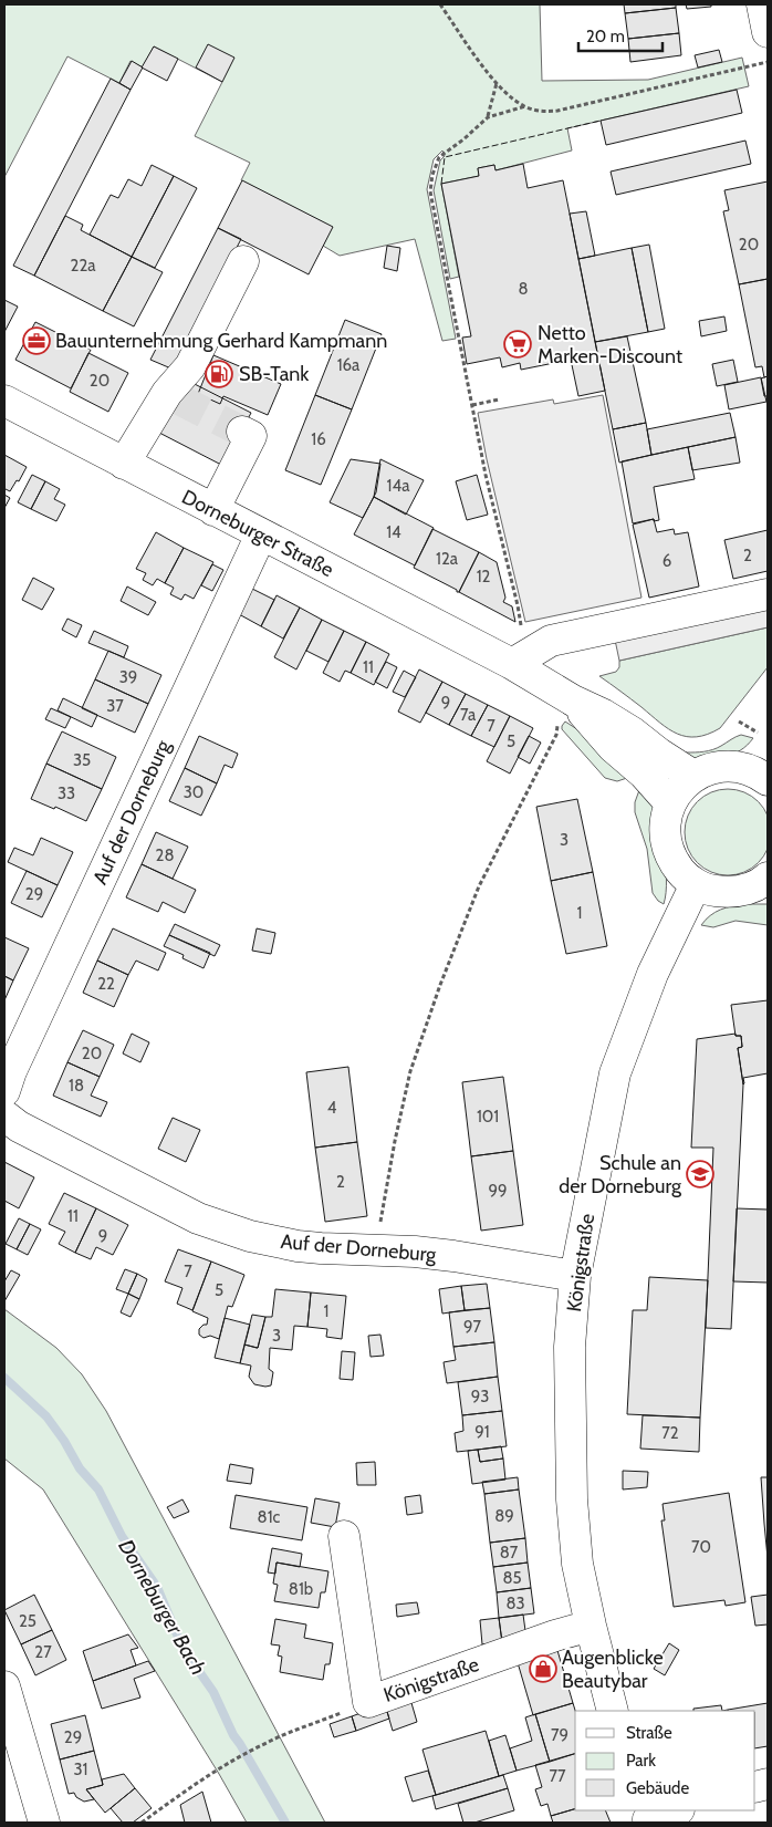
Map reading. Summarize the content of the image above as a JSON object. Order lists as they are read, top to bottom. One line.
{"streets":{"street":["Dorneburger Straße","Auf der Dorneburg","Königstraße"]},"crossings":[["Dorneburger Straße","Auf der Dorneburg"],["Auf der Dorneburg","Königstraße"]],"water":["Dorneburger Bach"],"places":{"office":["Bauunternehmung Gerhard Kampmann"],"supermarket":["Netto Marken-Discount"],"fuel station":["SB-Tank"],"school or university":["Schule an der Dorneburg"],"shop":["Augenblicke Beautybar"]},"house_numbers":["20","22a","8","16a","20","16","14a","14","2","12a","6","12","11","39","9","37","7a","7","5","35","30","33","3","28","29","1","22","20","18","4","101","2","99","11","9","7","5","1","97","3","93","91","72","89","81c","70","87","85","81b","83","25","27","79","29","31","77"],"legend":["Straße","Park","Gebäude"],"scale_bar":"20 m"}
